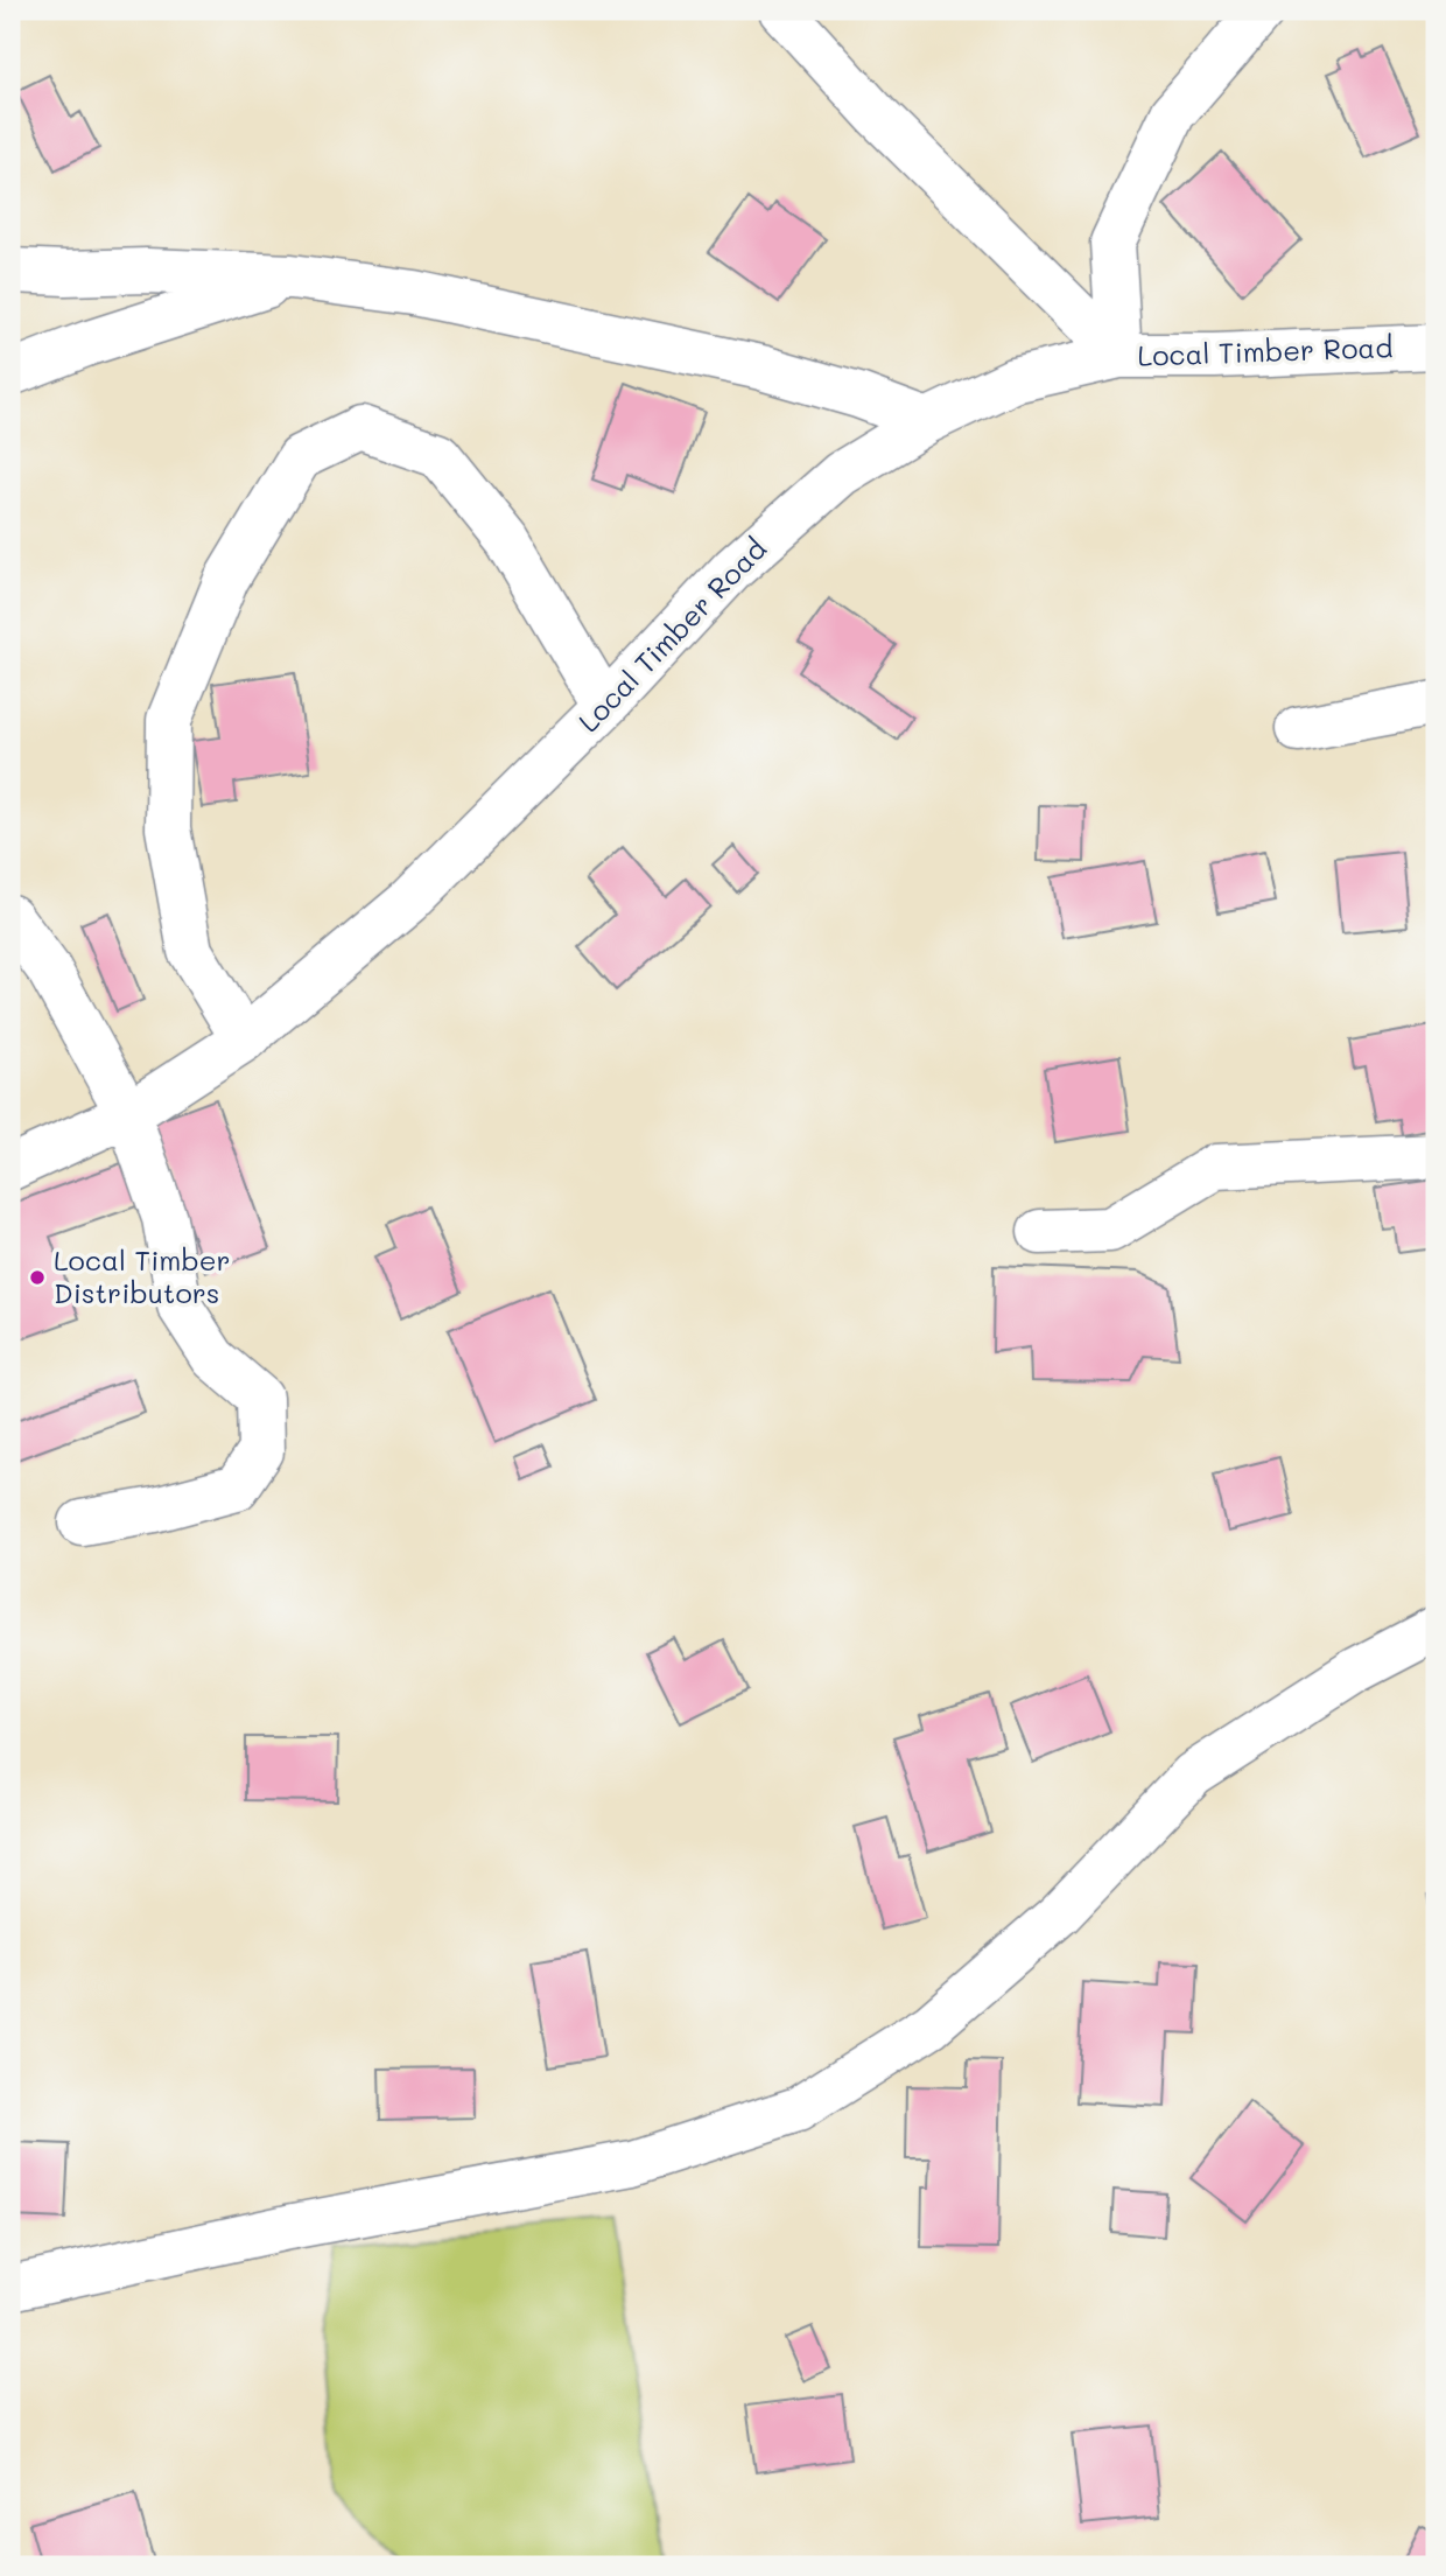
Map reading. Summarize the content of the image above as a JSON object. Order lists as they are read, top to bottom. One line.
{"streets":{"street":["Local Timber Road"]},"places":["Local Timber Distributors"]}
